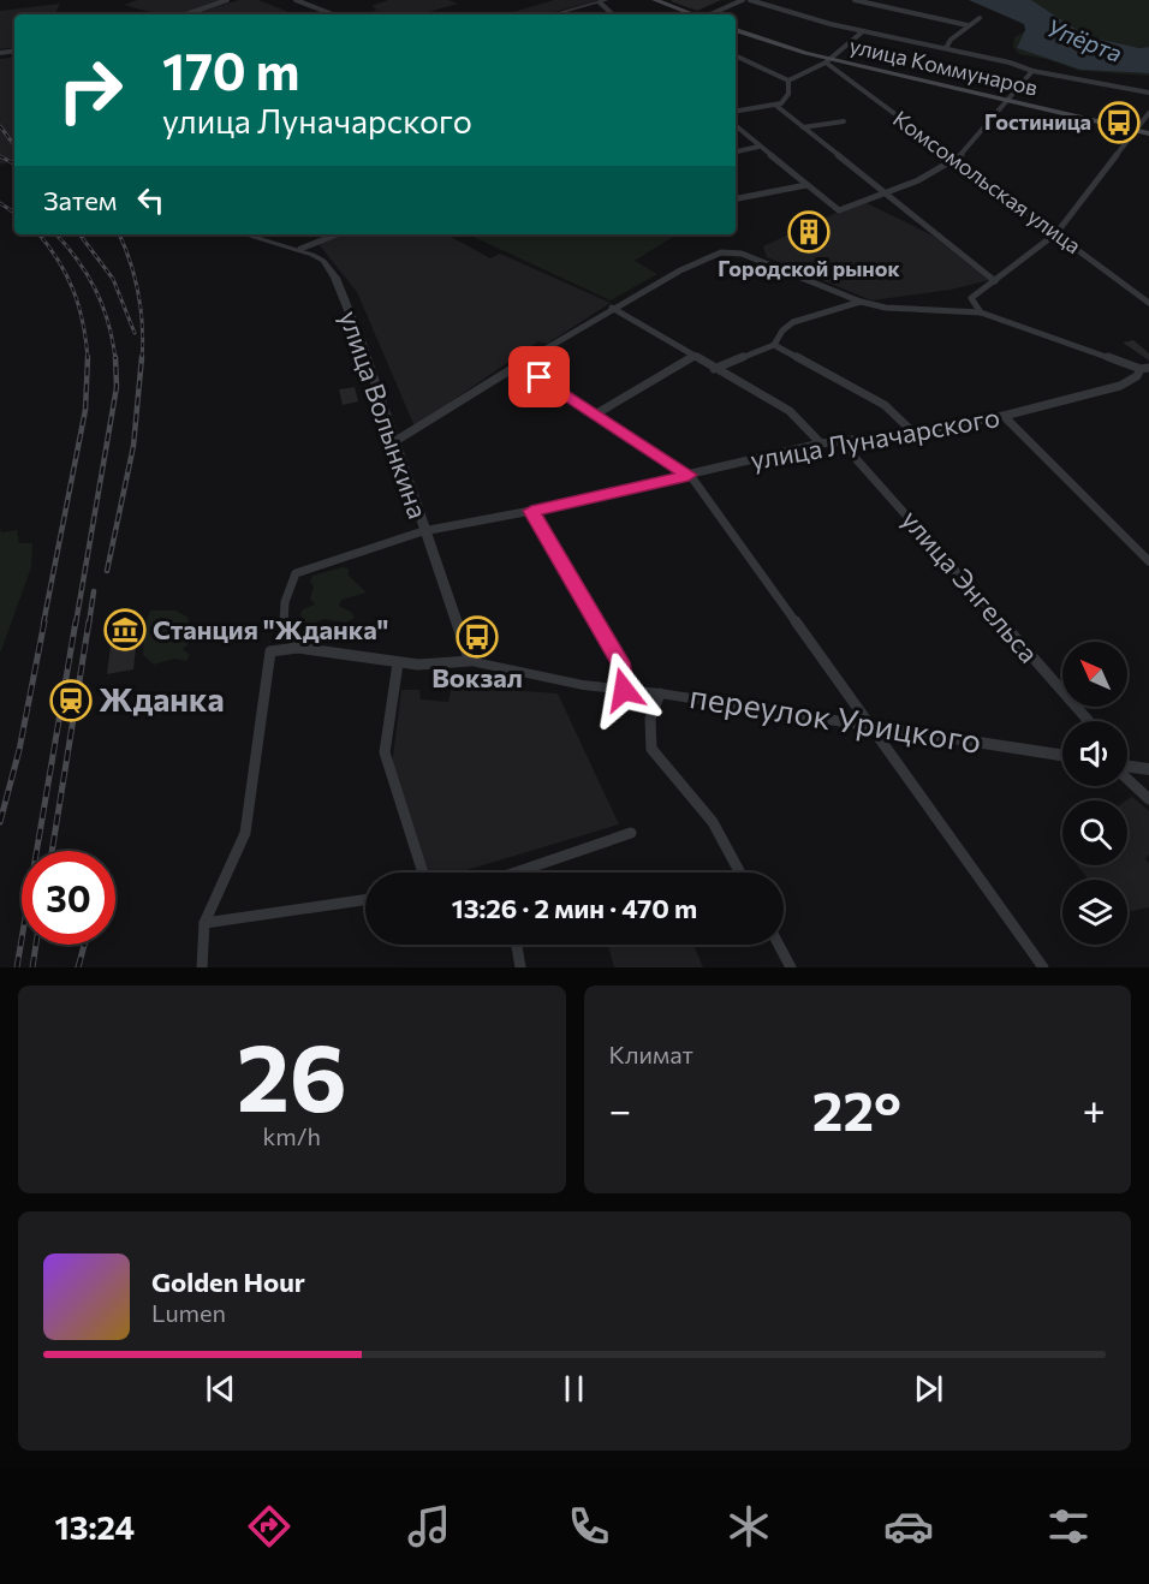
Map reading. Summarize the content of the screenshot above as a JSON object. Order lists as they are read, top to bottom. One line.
{"streets":{"main road":["улица Коммунаров"],"street":["Комсомольская улица","улица Волынкина","улица Луначарского","улица Энгельса","переулок Урицкого"]},"crossings":[["улица Коммунаров","Комсомольская улица"],["улица Волынкина","улица Луначарского"],["улица Волынкина","переулок Урицкого"],["улица Луначарского","улица Энгельса"],["улица Луначарского","переулок Урицкого"]],"water":["Упёрта"],"places":{"bus stop":["Гостиница","Вокзал"],"building":["Городской рынок"],"museum":["Станция \"Жданка\""],"station":["Жданка"]},"north":"top left","page":{"turn":["170 m","улица Луначарского"],"then":"Затем","limit":"30","trip":"13:26 · 2 мин · 470 m","tile":[["26","km/h"],"Климат"],"heat":["−","22°","+"],"song":["Golden Hour","Lumen"],"tabs":"13:24"}}
